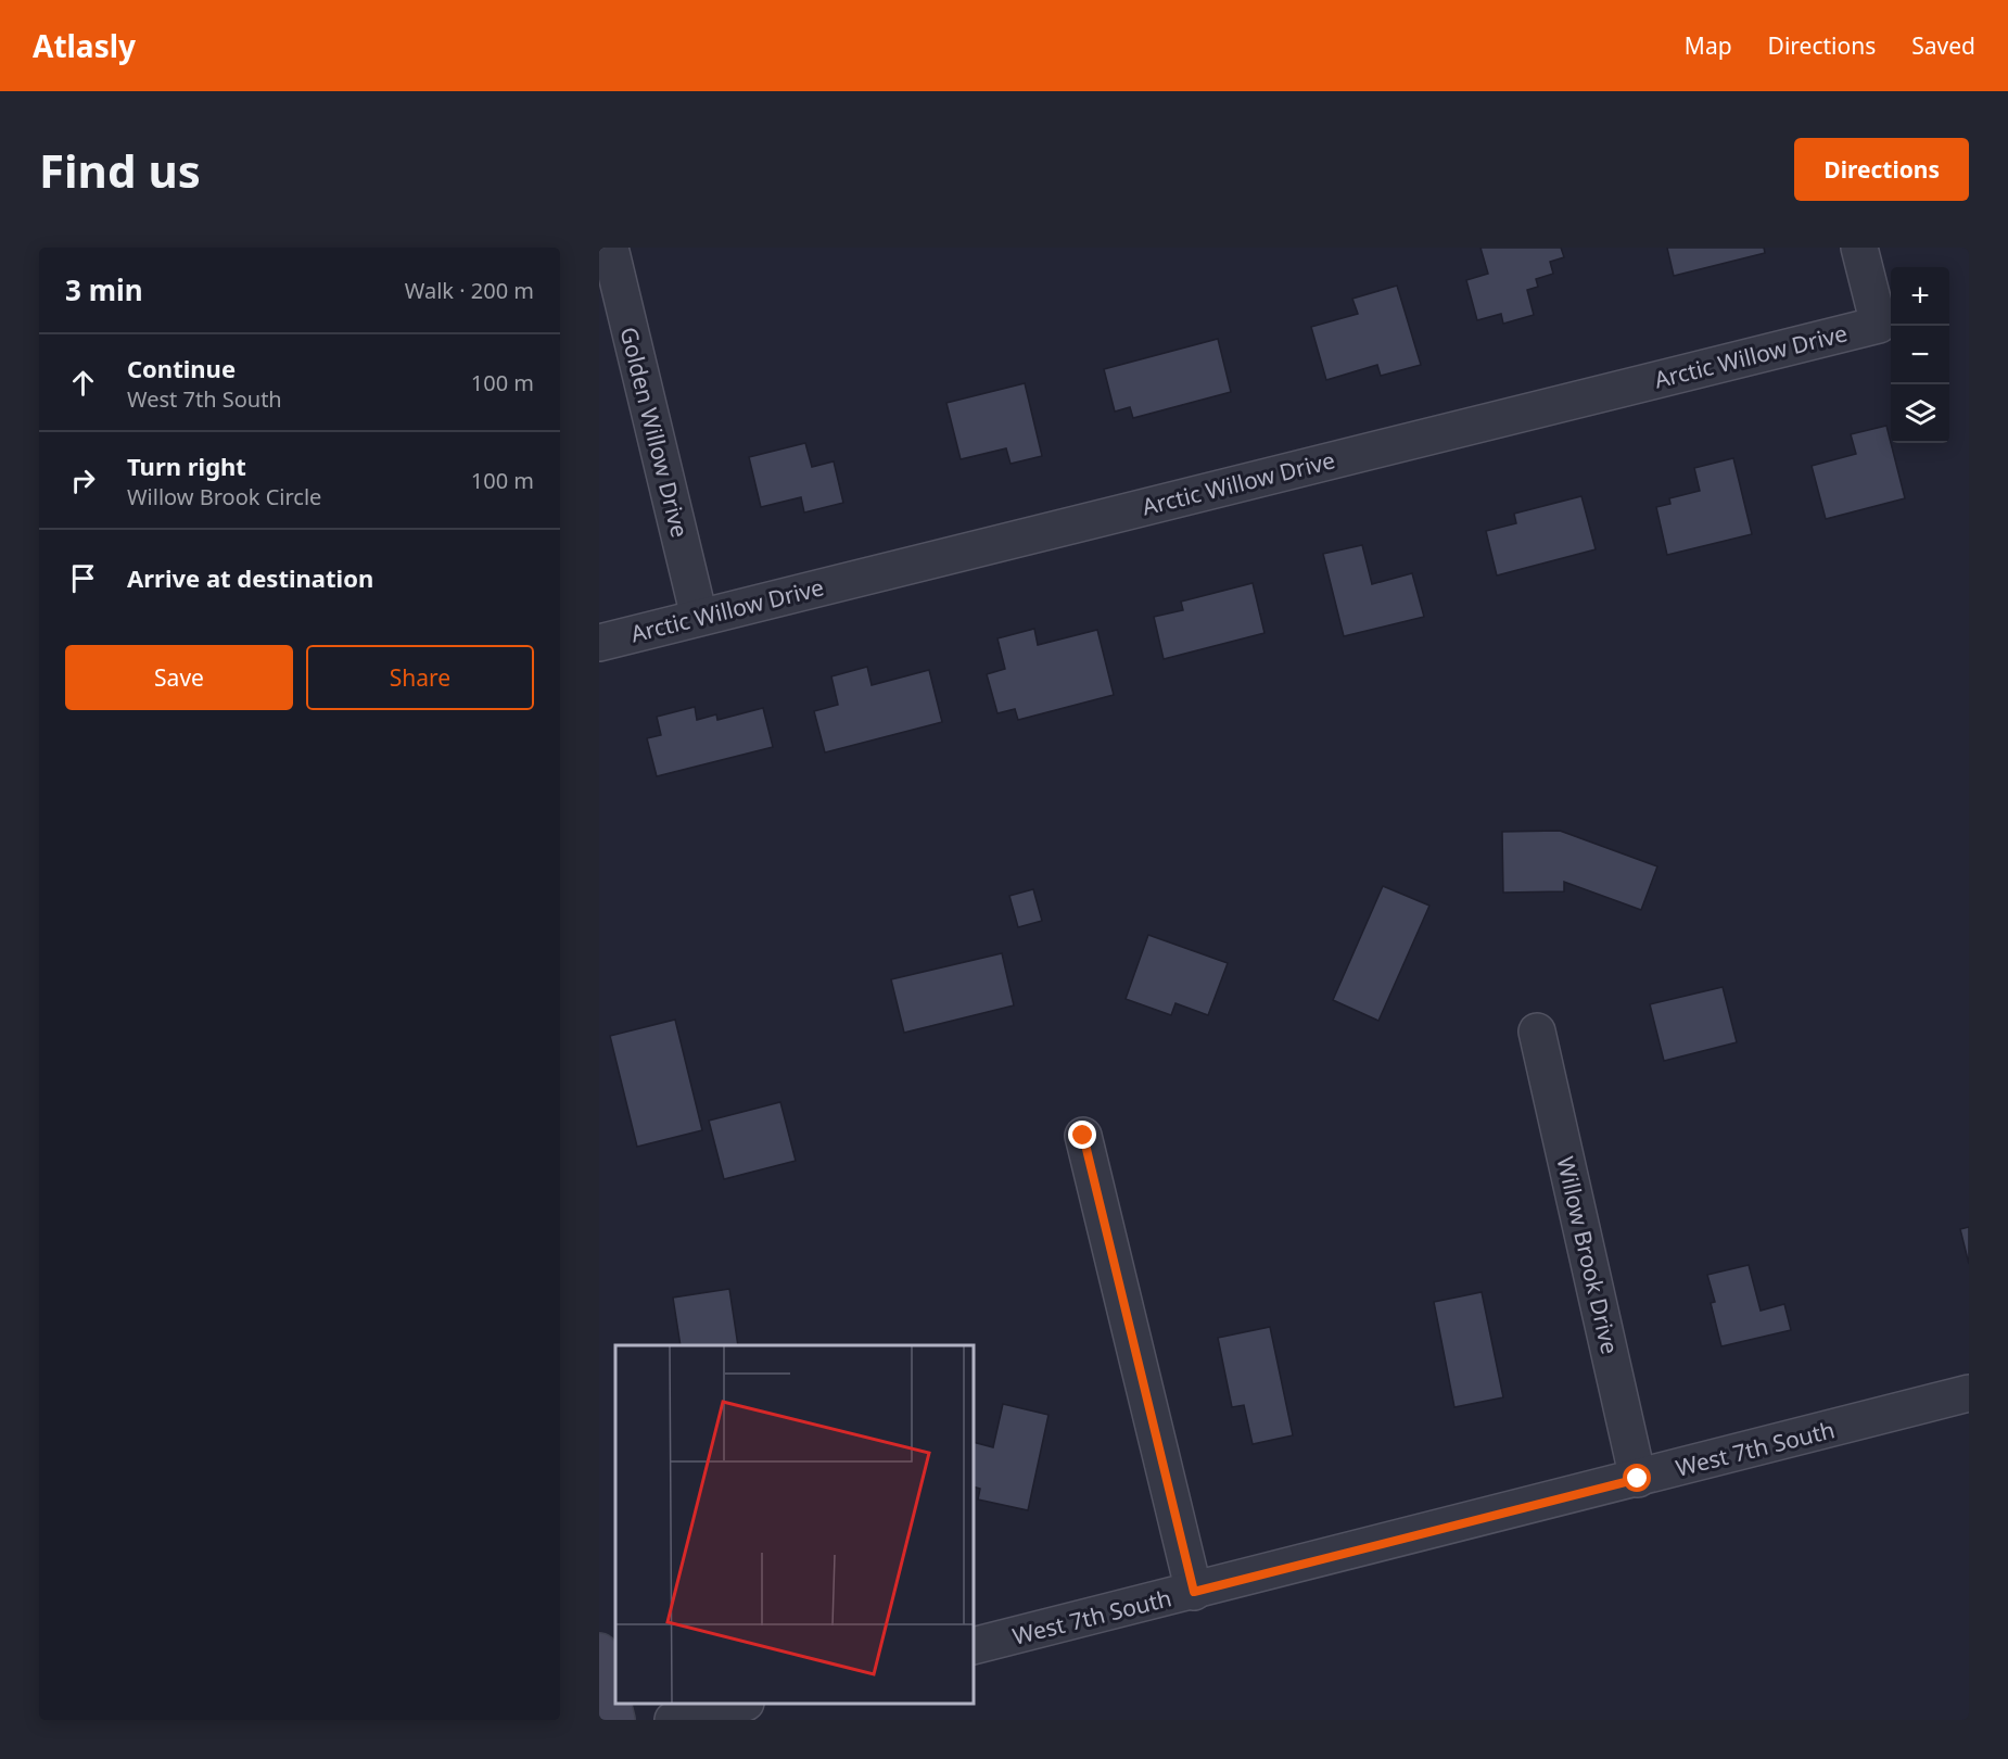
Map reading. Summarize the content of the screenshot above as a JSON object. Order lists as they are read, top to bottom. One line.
{"streets":{"street":["Arctic Willow Drive","Golden Willow Drive","Willow Brook Drive","West 7th South"]},"crossings":[["Arctic Willow Drive","Golden Willow Drive"],["Willow Brook Drive","West 7th South"]],"page":{"header":"Atlasly","nav":["Map","Directions","Saved"],"buttons":["Directions",["Save","Share"]],"title":"Find us","heading":["3 min","Walk · 200 m"],"map_buttons":["+","−"],"list":[["Continue","West 7th South","100 m"],["Turn right","Willow Brook Circle","100 m"],"Arrive at destination"]}}
